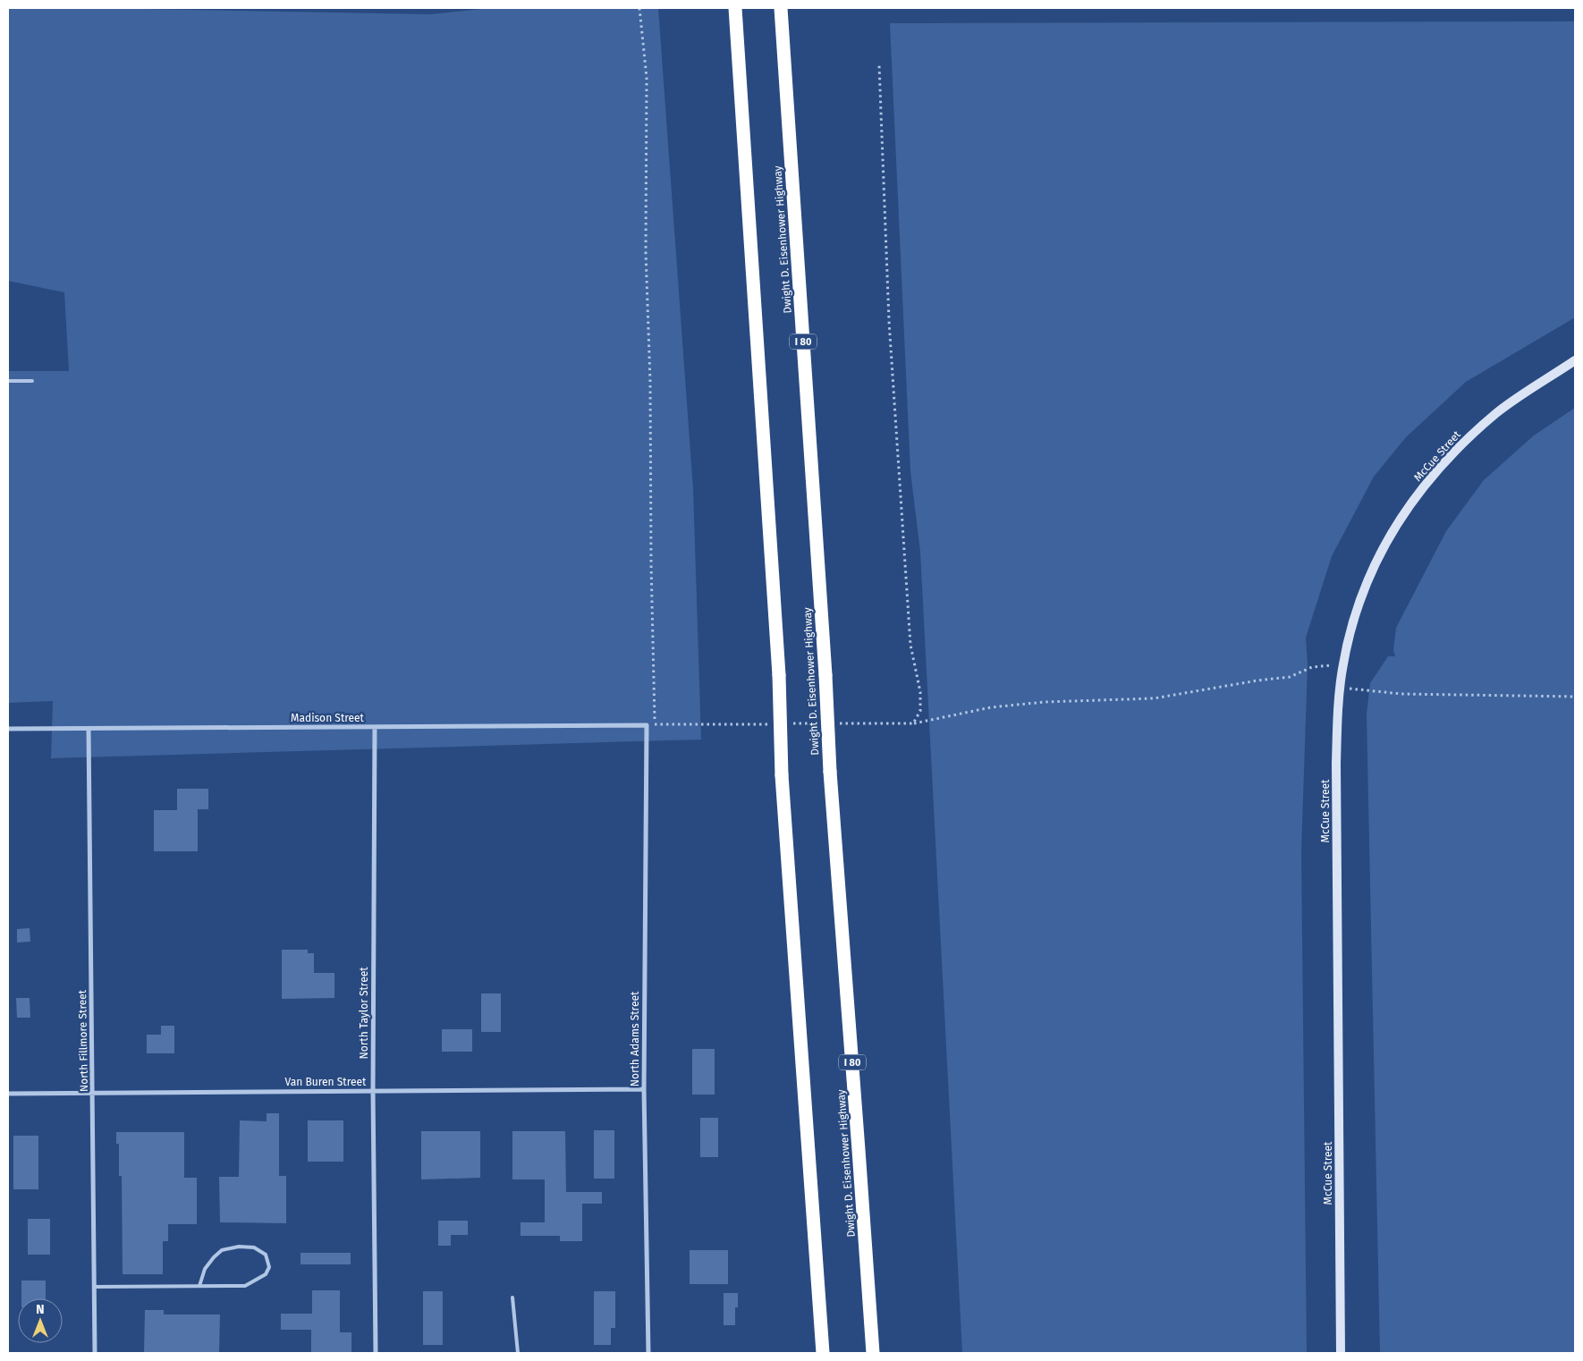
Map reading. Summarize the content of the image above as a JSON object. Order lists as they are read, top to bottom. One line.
{"streets":{"highway":["Dwight D. Eisenhower Highway","I 80"],"main road":["McCue Street"],"street":["Madison Street","North Taylor Street","North Adams Street","North Fillmore Street","Van Buren Street"]},"crossings":[["Madison Street","North Taylor Street"],["Madison Street","North Adams Street"],["Madison Street","North Fillmore Street"],["North Taylor Street","Van Buren Street"],["North Adams Street","Van Buren Street"],["North Fillmore Street","Van Buren Street"]],"north":"top"}
